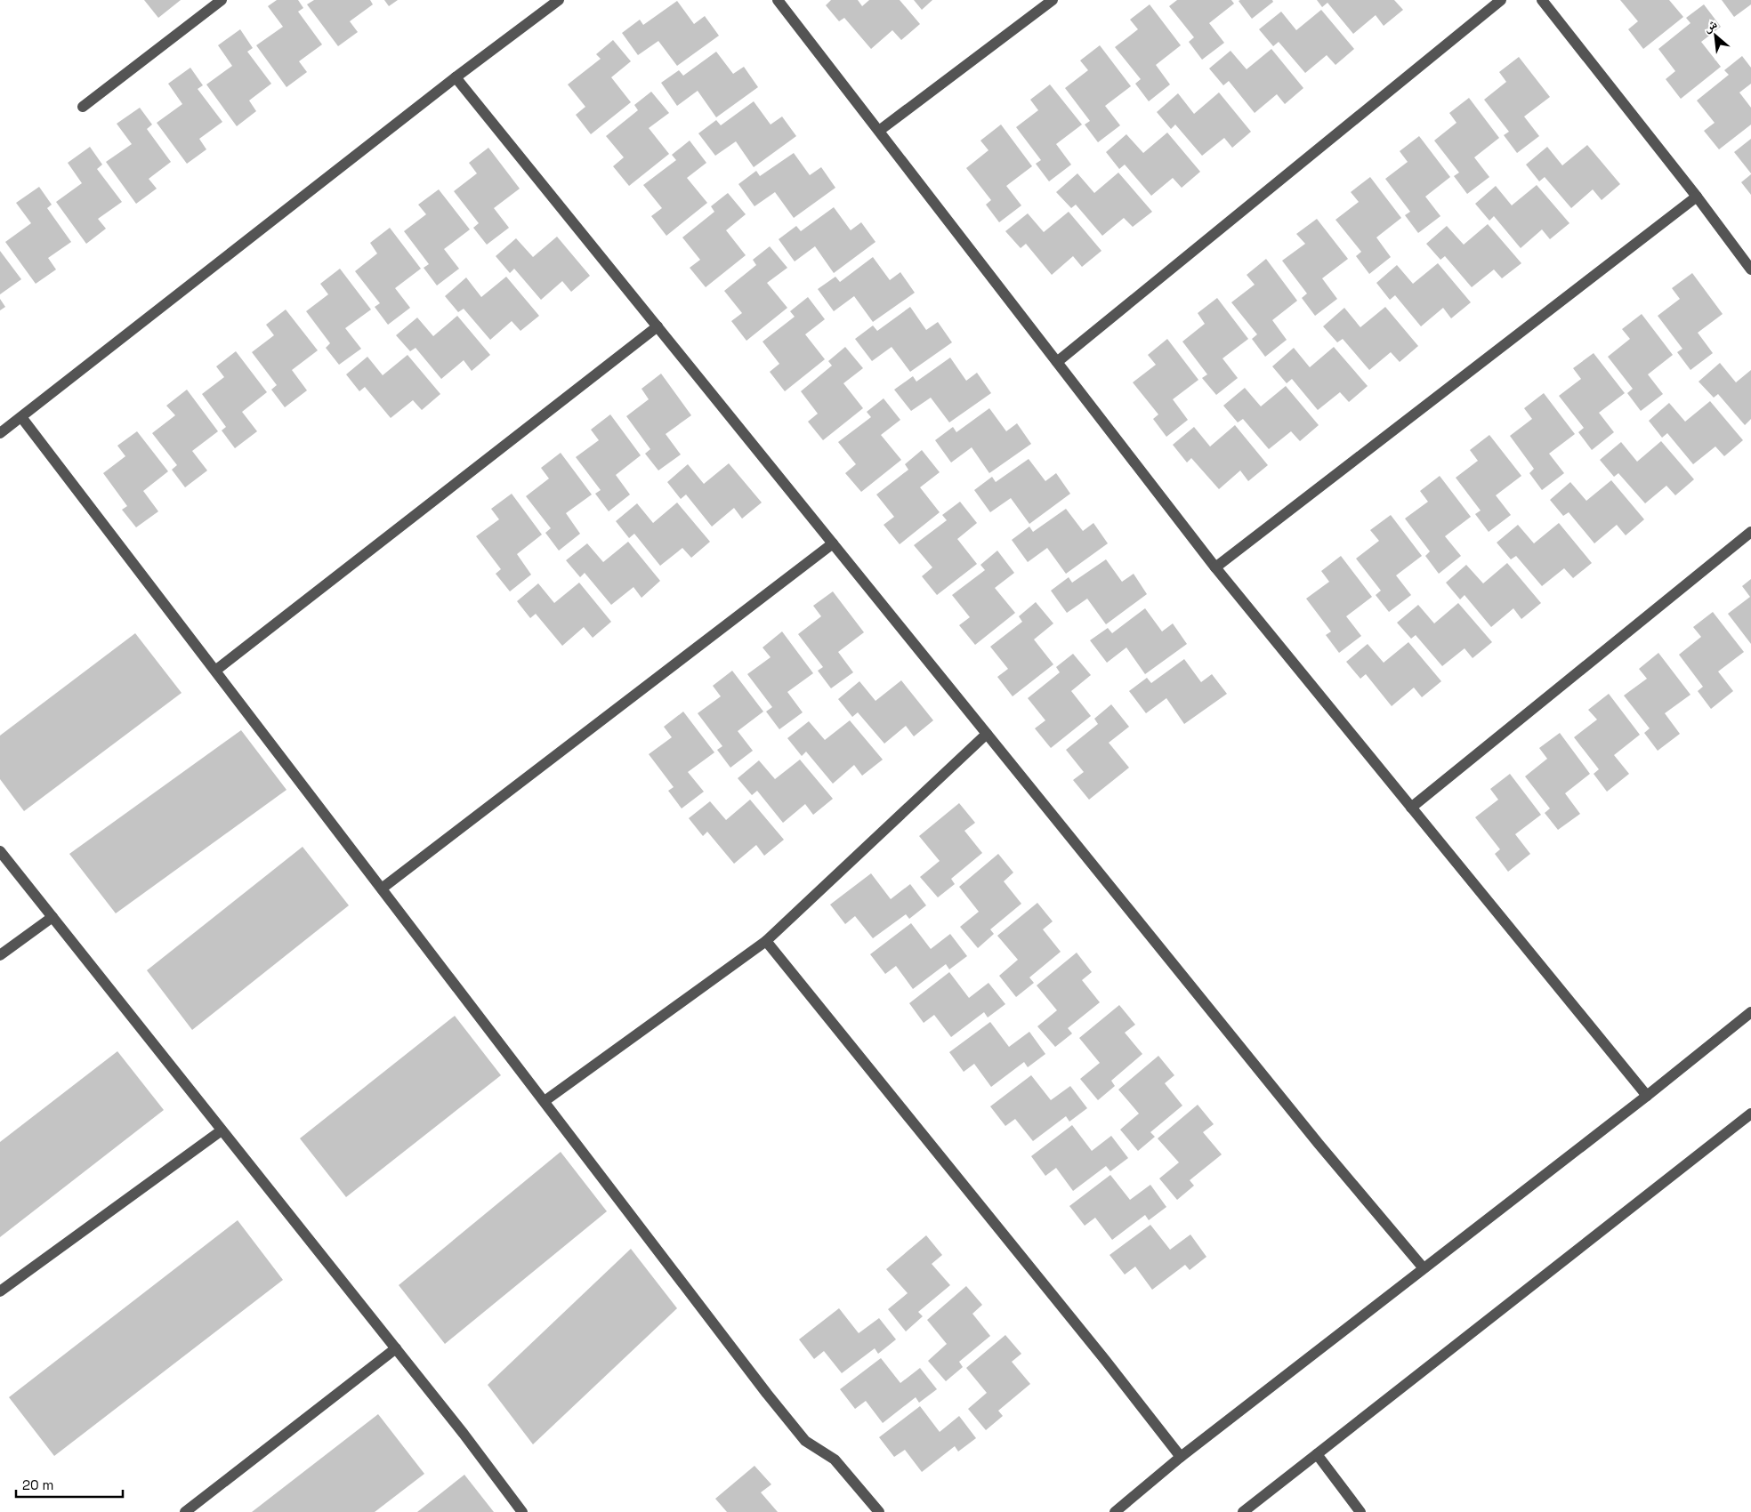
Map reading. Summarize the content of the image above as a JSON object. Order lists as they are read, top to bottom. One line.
{"scale_bar":"20 m","north":"top left"}
